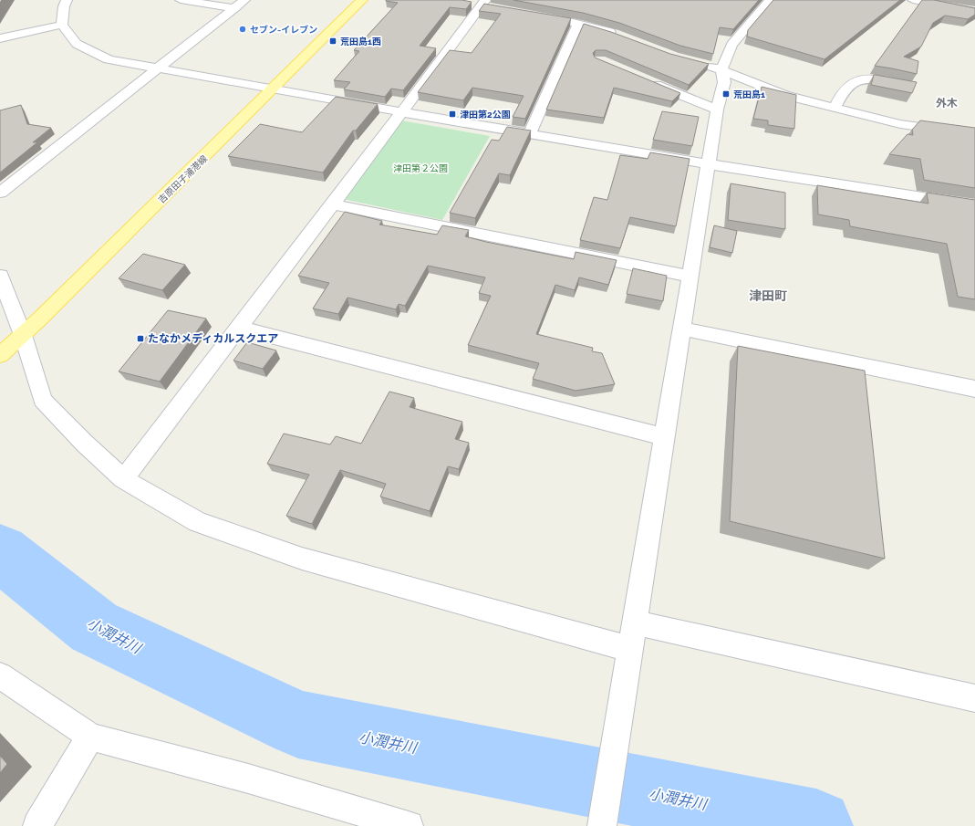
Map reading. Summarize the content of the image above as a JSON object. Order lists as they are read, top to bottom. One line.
{"streets":{"main road":["吉原田子浦港線"]},"districts":["外木","津田町"],"water":["小潤井川"],"parks":["津田第２公園"],"places":{"other":["セブン-イレブン"],"transit":["荒田島1西","荒田島1","津田第2公園","たなかメディカルスクエア"]}}
